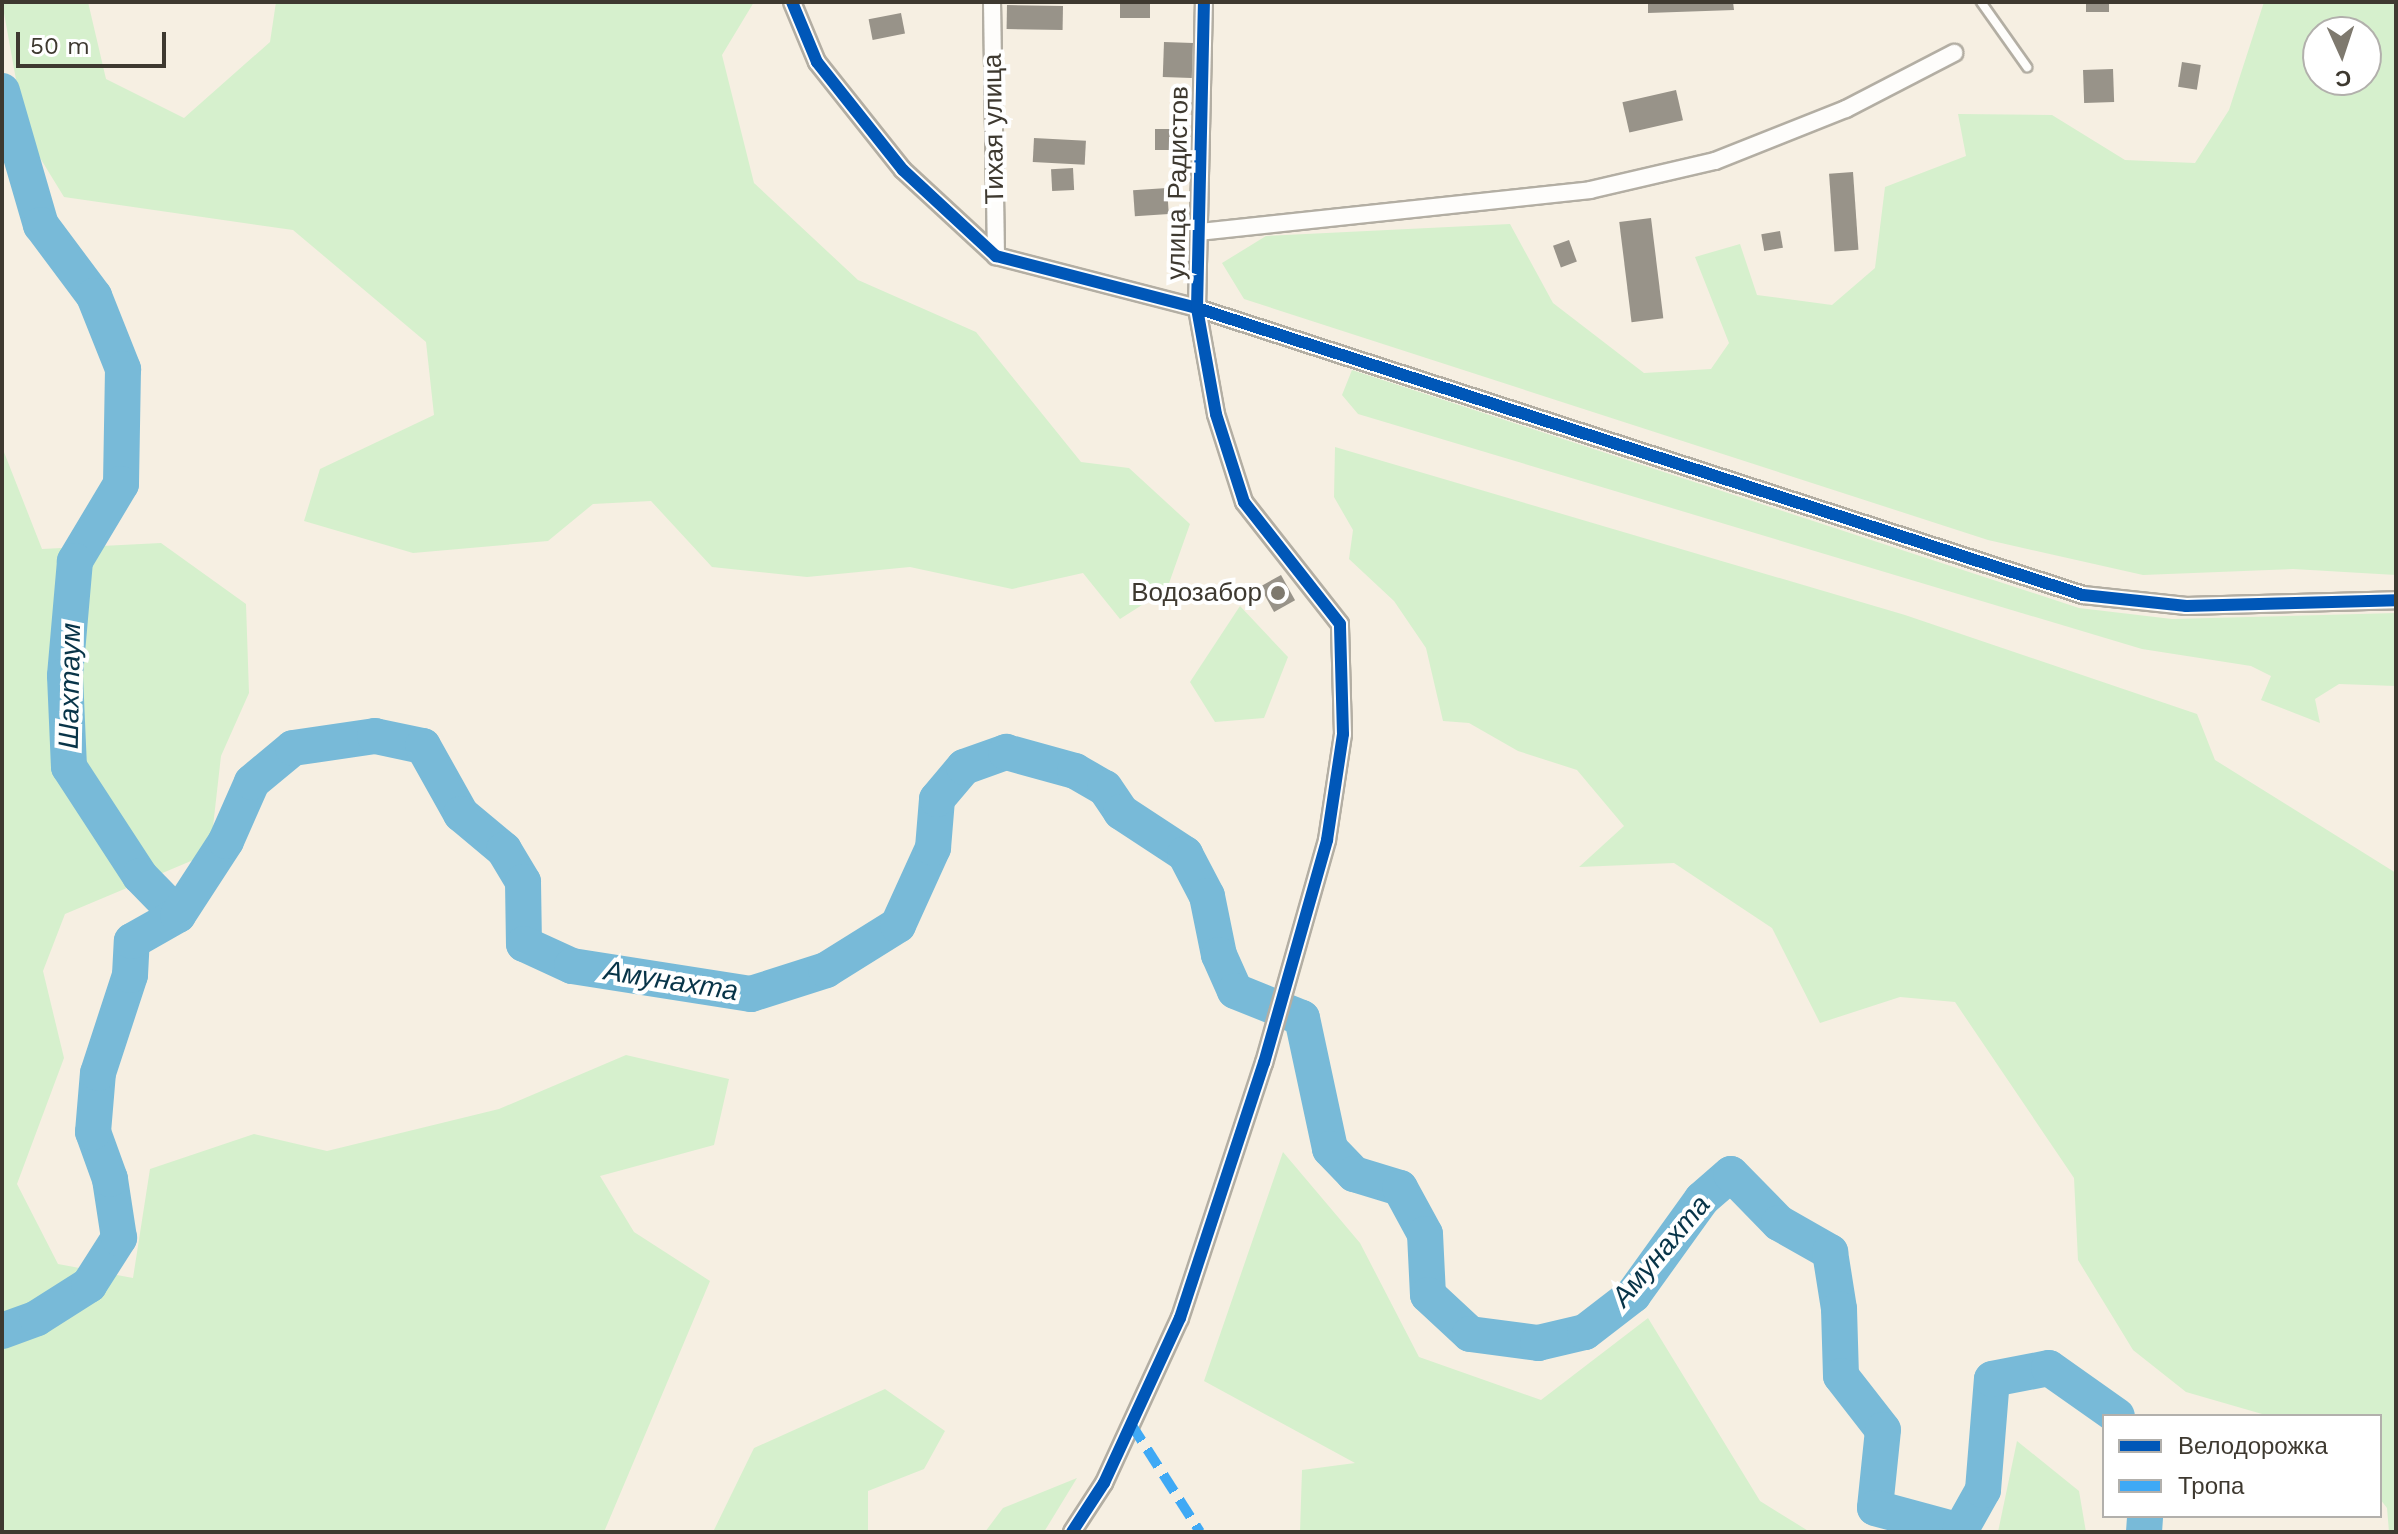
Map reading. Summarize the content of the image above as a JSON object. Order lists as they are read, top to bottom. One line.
{"streets":{"street":["Тихая улица","улица Радистов"]},"water":["Шахтаум","Амунахта"],"places":["Водозабор"],"legend":["Велодорожка","Тропа"],"scale_bar":"50 m","north":"bottom"}
